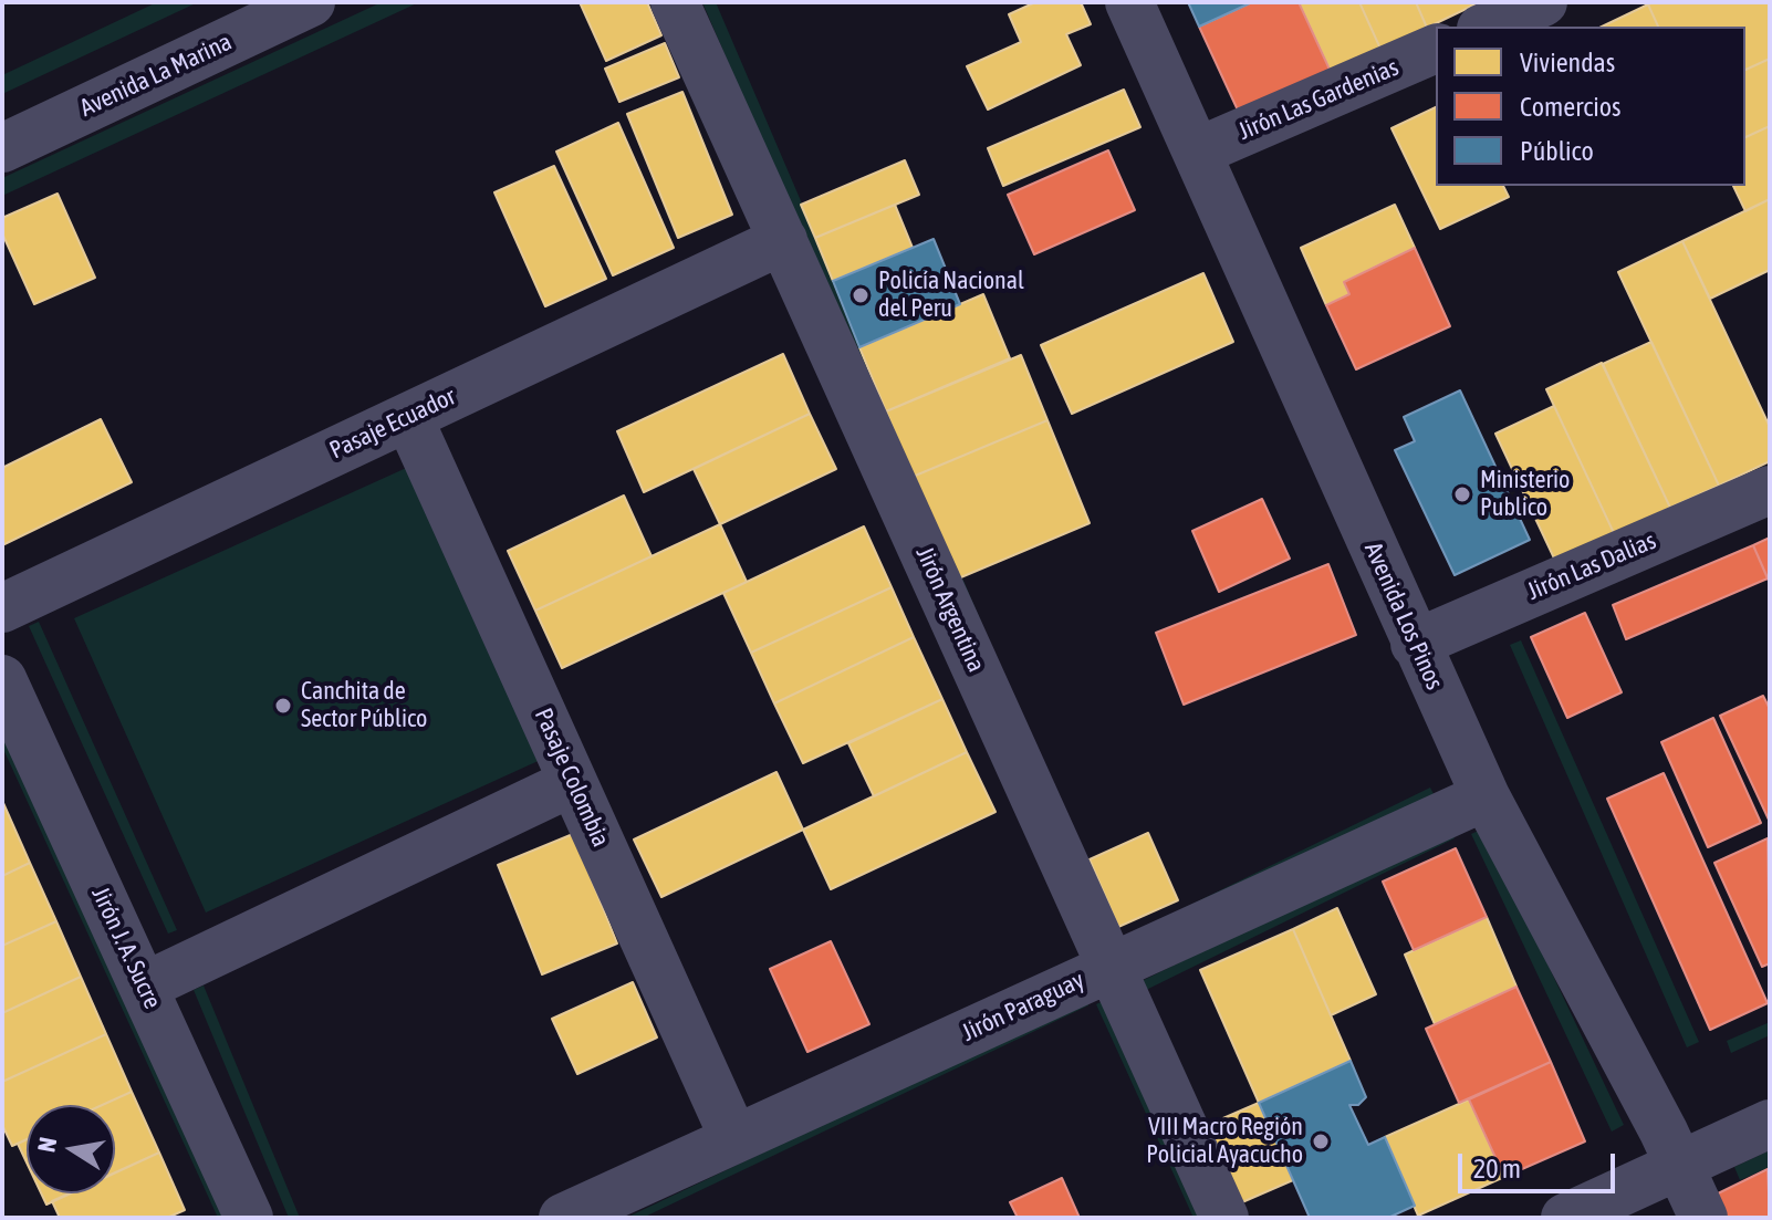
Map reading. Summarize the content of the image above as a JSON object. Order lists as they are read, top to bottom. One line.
{"streets":{"street":["Avenida La Marina","Jirón Las Gardenias","Pasaje Ecuador","Jirón Las Dalias","Jirón Argentina","Avenida Los Pinos","Pasaje Colombia","Jirón J. A. Sucre","Jirón Paraguay"]},"crossings":[["Jirón Las Gardenias","Avenida Los Pinos"],["Pasaje Ecuador","Jirón Argentina"],["Pasaje Ecuador","Pasaje Colombia"],["Jirón Las Dalias","Avenida Los Pinos"],["Jirón Argentina","Jirón Paraguay"],["Avenida Los Pinos","Jirón Paraguay"],["Pasaje Colombia","Jirón Paraguay"]],"places":["Policía Nacional del Peru","Ministerio Publico","Canchita de Sector Público","VIII Macro Región Policial Ayacucho"],"legend":["Viviendas","Comercios","Público"],"scale_bar":"20 m","north":"left"}
